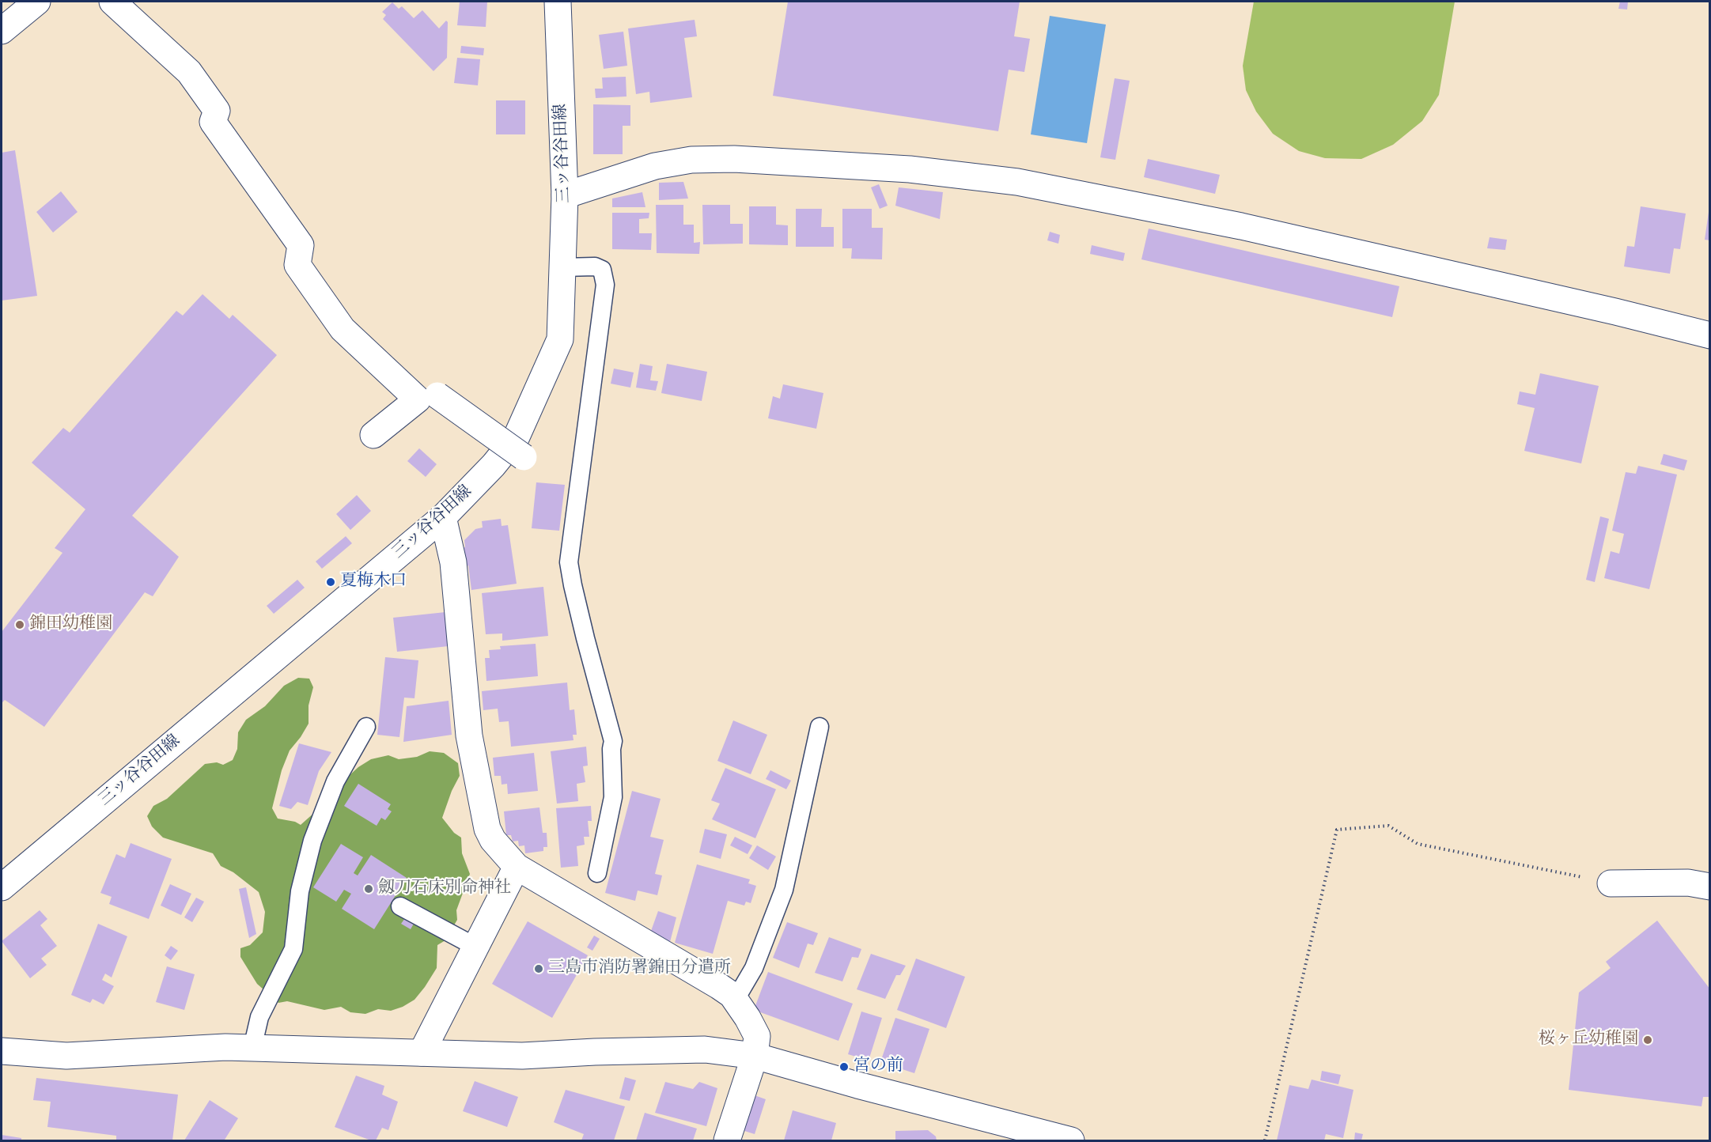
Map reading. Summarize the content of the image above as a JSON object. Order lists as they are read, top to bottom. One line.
{"streets":{"street":["三ッ谷谷田線"]},"places":["夏梅木口","錦田幼稚園","劔刀石床別命神社","三島市消防署錦田分遣所","桜ヶ丘幼稚園","宮の前"]}
